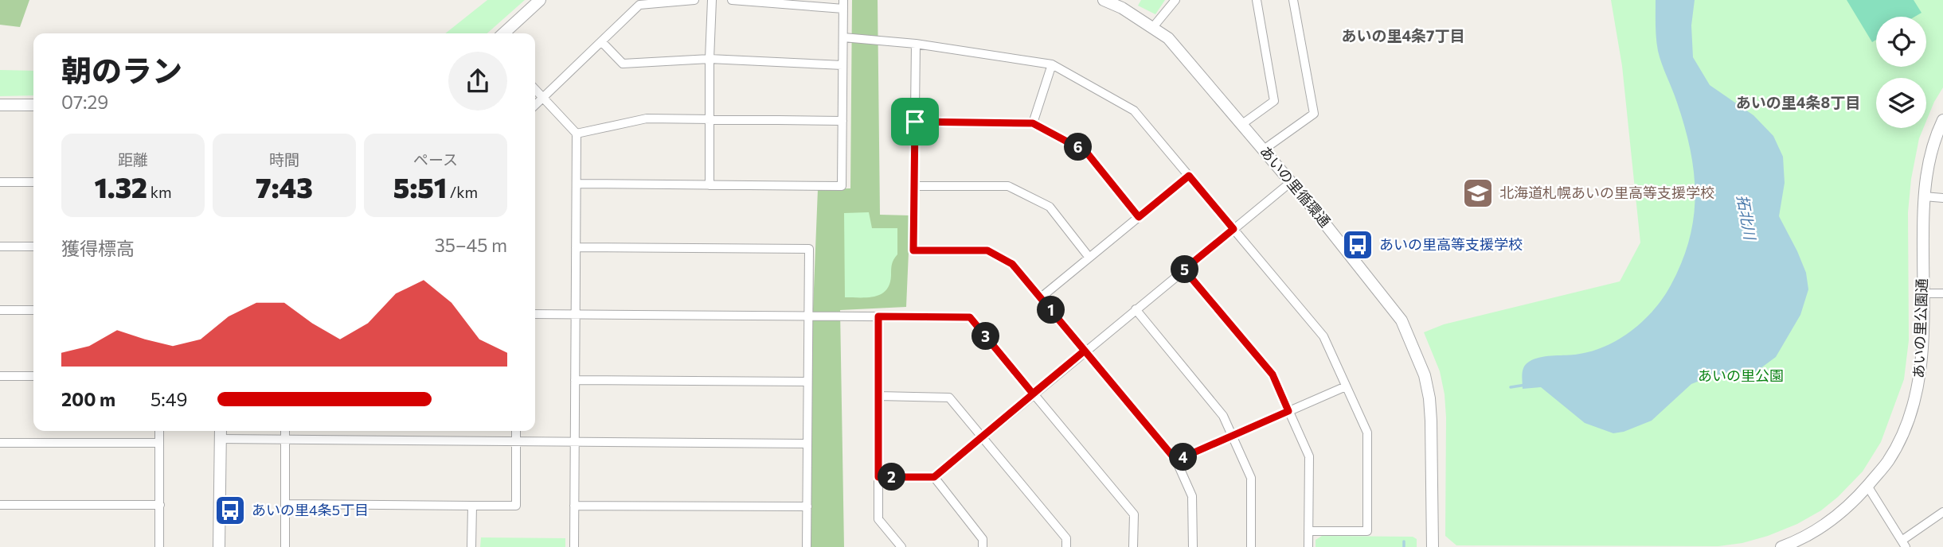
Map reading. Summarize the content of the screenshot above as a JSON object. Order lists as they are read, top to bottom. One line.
{"streets":{"street":["あいの里循環通","あいの里公園通"]},"districts":["あいの里4条7丁目","あいの里4条8丁目"],"water":["拓北川"],"parks":["あいの里公園"],"places":{"school or university":["北海道札幌あいの里高等支援学校"],"bus stop":["あいの里高等支援学校","あいの里4条5丁目"]},"page":{"heading":["朝のラン","07:29"],"stats":[["距離","1.32 km"],["時間","7:43"],["ペース","5:51 /km"]],"pins":["6","5","1","3","4","2"],"chart":["獲得標高","35–45 m"],"list":[{"name":"200 m","note":"5:49"}]}}
